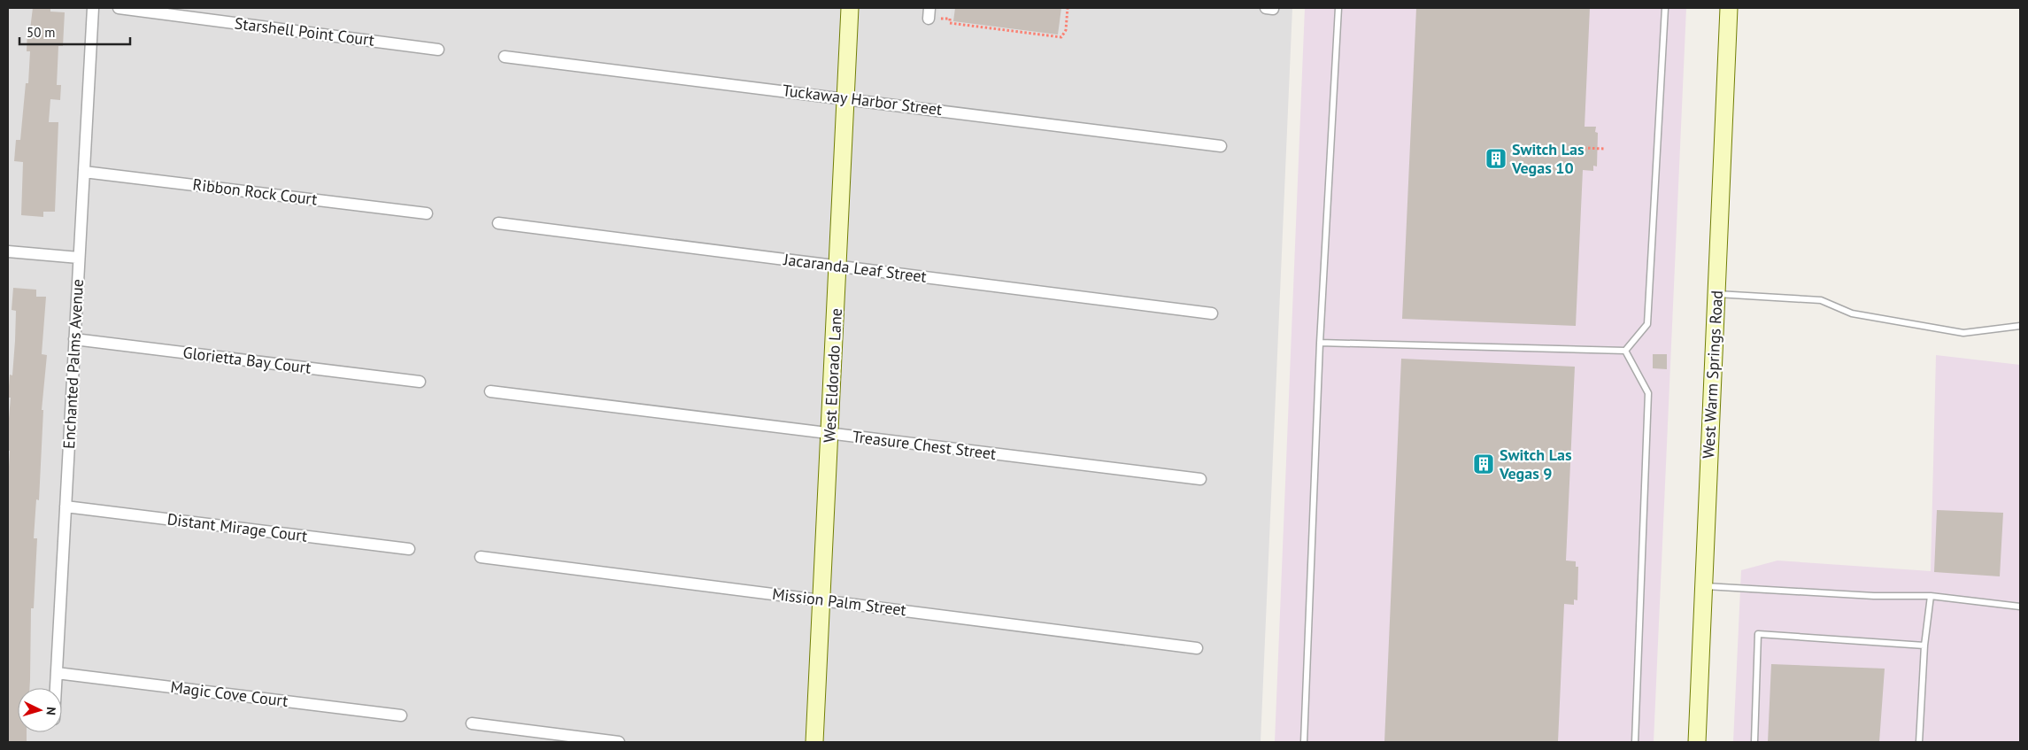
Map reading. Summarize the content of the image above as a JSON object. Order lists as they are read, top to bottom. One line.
{"streets":{"street":["Starshell Point Court","Tuckaway Harbor Street","Ribbon Rock Court","Jacaranda Leaf Street","Glorietta Bay Court","Enchanted Palms Avenue","West Warm Springs Road","West Eldorado Lane","Treasure Chest Street","Distant Mirage Court","Mission Palm Street","Magic Cove Court"]},"crossings":[["Tuckaway Harbor Street","West Eldorado Lane"],["Ribbon Rock Court","Enchanted Palms Avenue"],["Jacaranda Leaf Street","West Eldorado Lane"],["Glorietta Bay Court","Enchanted Palms Avenue"],["Enchanted Palms Avenue","Distant Mirage Court"],["Enchanted Palms Avenue","Magic Cove Court"],["West Eldorado Lane","Treasure Chest Street"],["West Eldorado Lane","Mission Palm Street"]],"places":{"building":["Switch Las Vegas 10","Switch Las Vegas 9"]},"scale_bar":"50 m","north":"right"}
